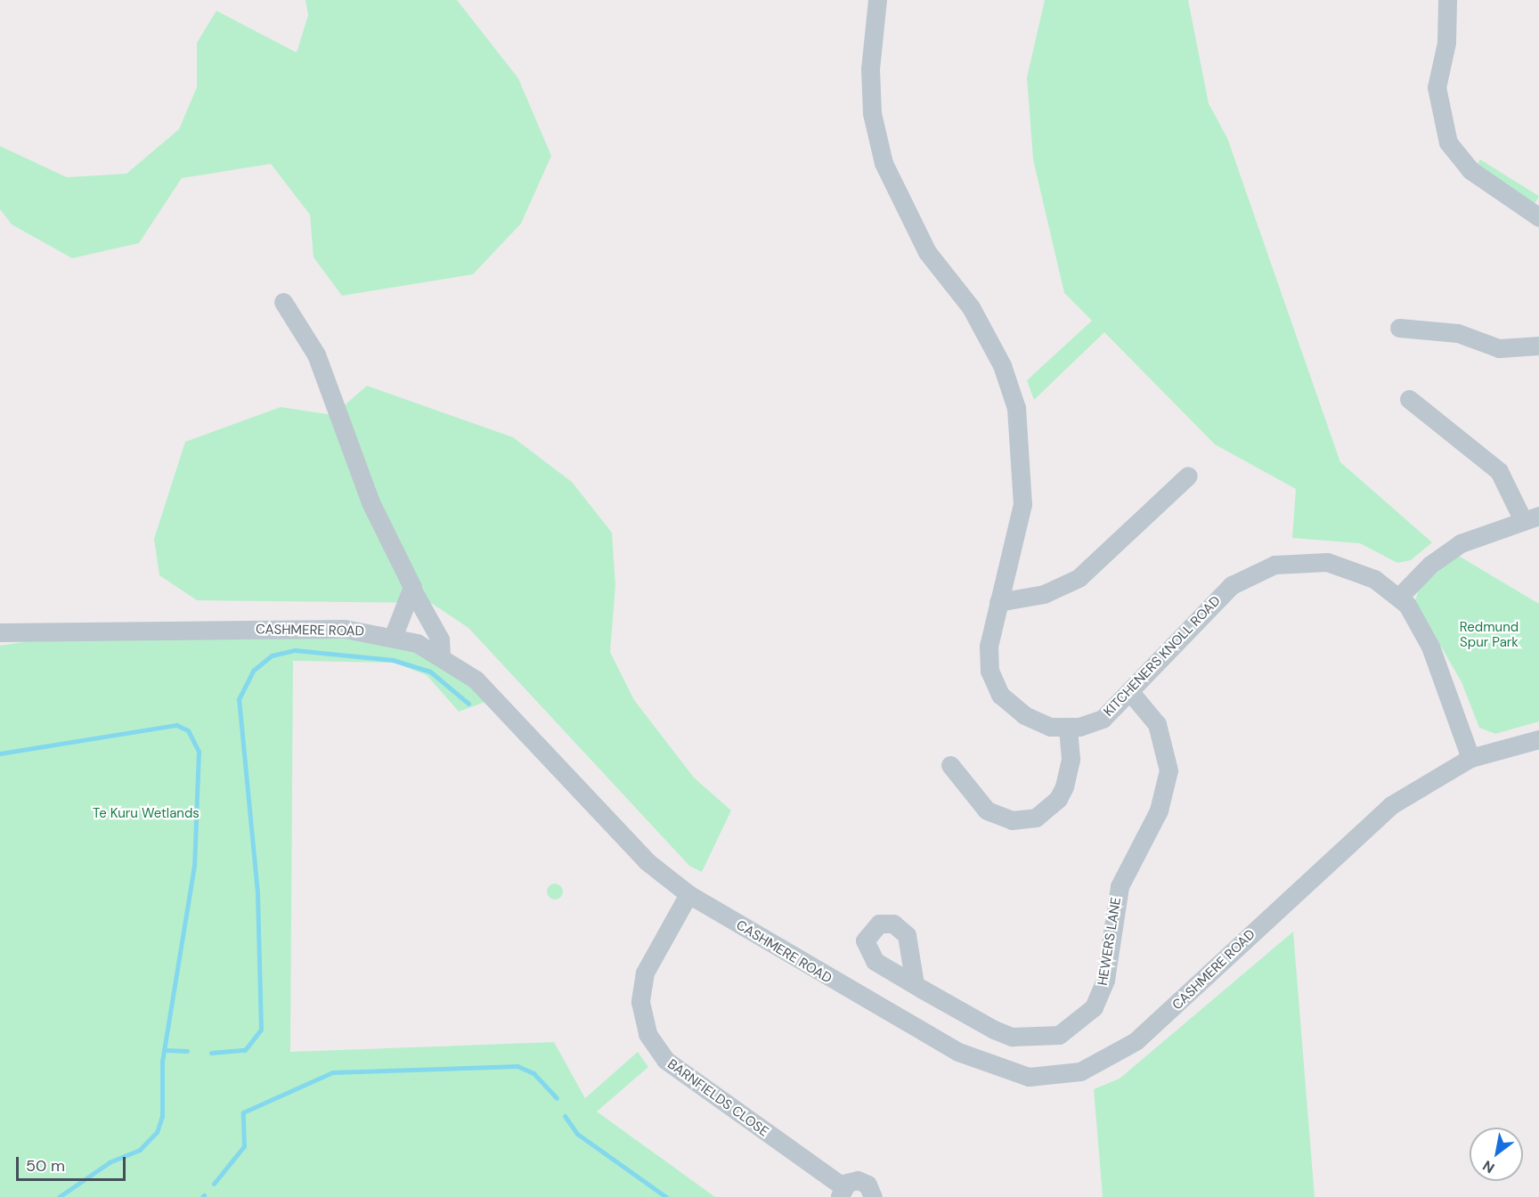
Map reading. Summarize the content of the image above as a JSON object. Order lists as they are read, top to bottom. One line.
{"streets":{"street":["CASHMERE ROAD","KITCHENERS KNOLL ROAD","HEWERS LANE","BARNFIELDS CLOSE"]},"crossings":[["CASHMERE ROAD","KITCHENERS KNOLL ROAD"],["CASHMERE ROAD","BARNFIELDS CLOSE"],["KITCHENERS KNOLL ROAD","HEWERS LANE"]],"parks":["Redmund Spur Park","Te Kuru Wetlands"],"scale_bar":"50 m","north":"bottom left"}
